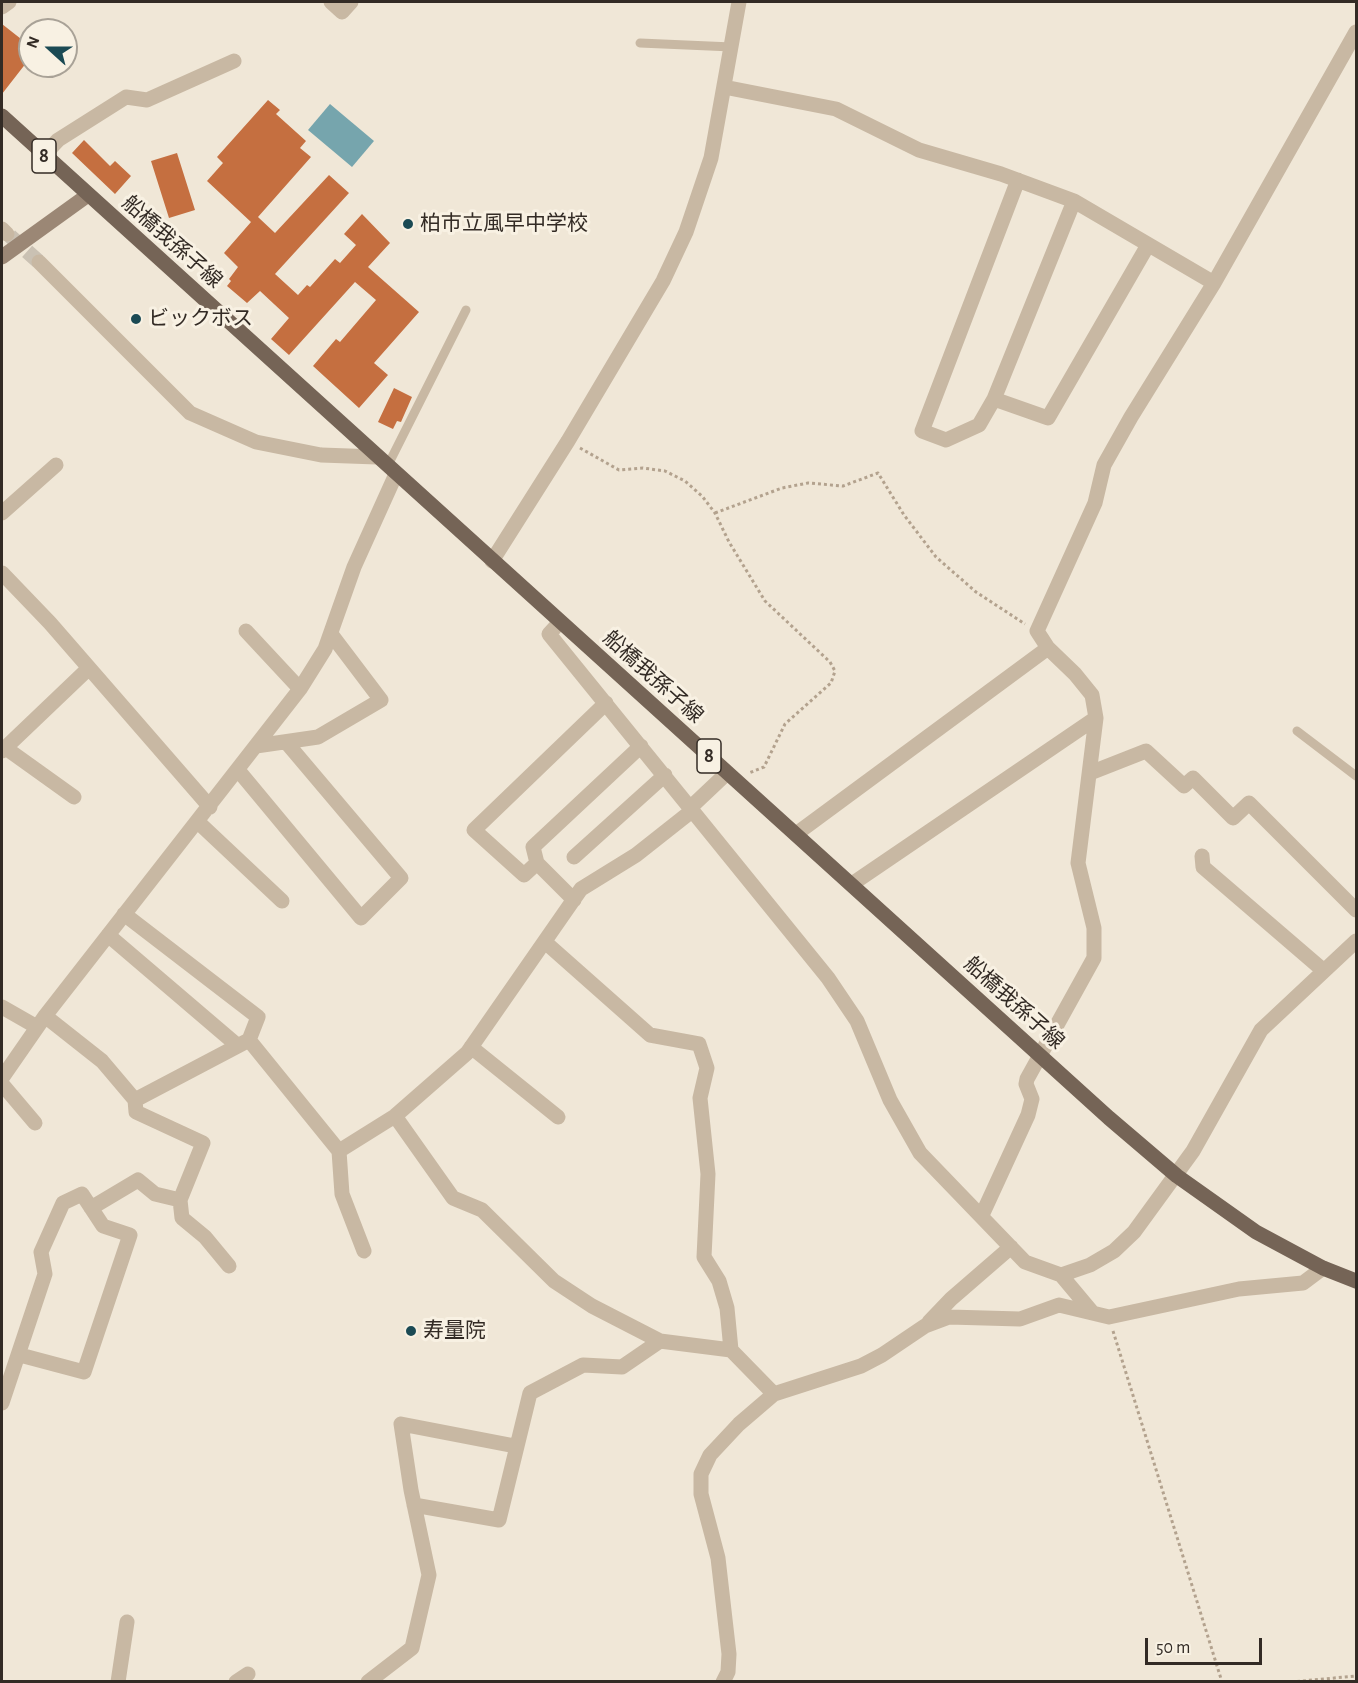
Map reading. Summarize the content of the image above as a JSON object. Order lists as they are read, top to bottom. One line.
{"streets":{"main road":["8","船橋我孫子線"]},"places":["柏市立風早中学校","ビックボス","寿量院"],"scale_bar":"50 m","north":"left"}
